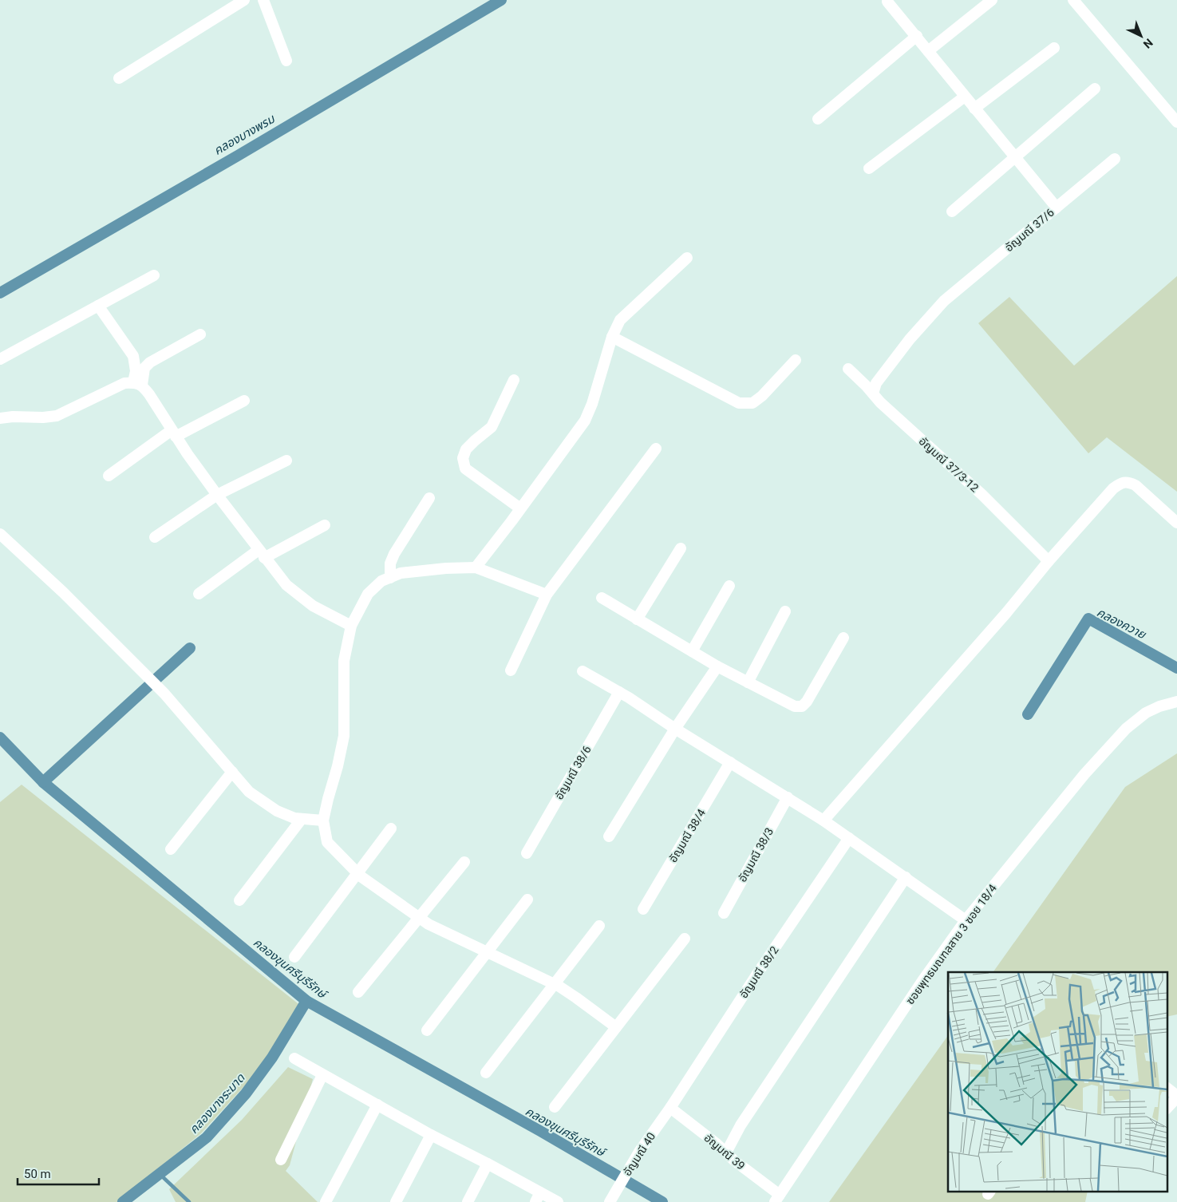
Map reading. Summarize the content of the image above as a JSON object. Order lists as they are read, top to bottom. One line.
{"streets":{"street":["อัญมณี 37/6","อัญมณี 37/3-12","อัญมณี 38/6","อัญมณี 38/4","อัญมณี 38/3","ซอยพุทธมณฑลสาย 3 ซอย 18/4","อัญมณี 38/2","อัญมณี 39","อัญมณี 40"]},"crossings":[["อัญมณี 37/6","อัญมณี 37/3-12"],["ซอยพุทธมณฑลสาย 3 ซอย 18/4","อัญมณี 39"],["อัญมณี 38/2","อัญมณี 39"],["อัญมณี 38/2","อัญมณี 40"],["อัญมณี 39","อัญมณี 40"]],"water":["คลองบางพรม","คลองควาย","คลองขุนศรีบุรีรักษ์","คลองบางระมาด"],"scale_bar":"50 m","north":"bottom right"}
